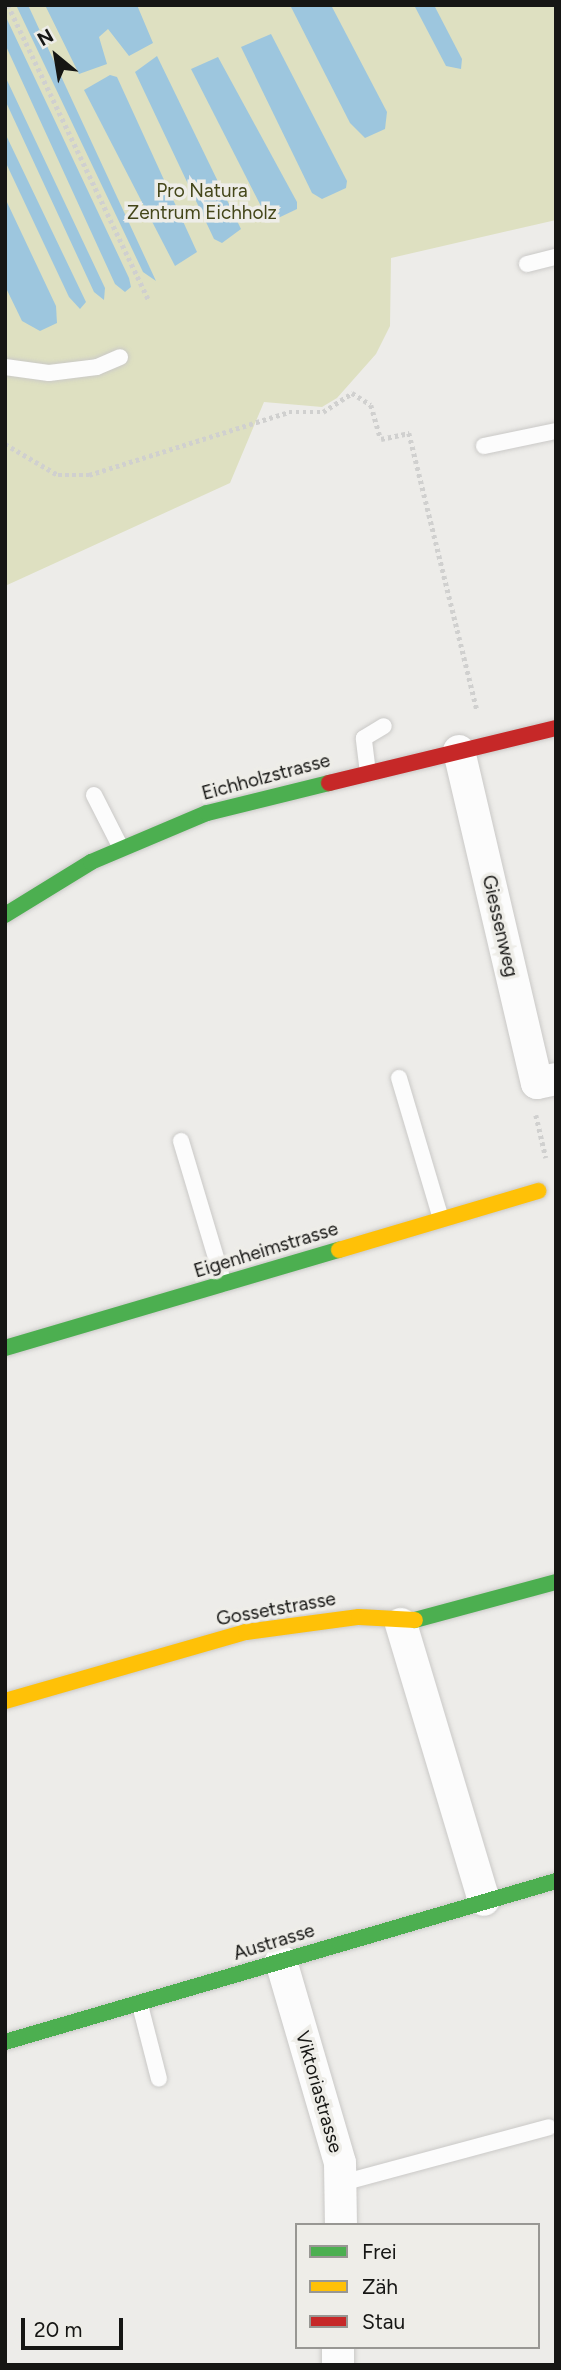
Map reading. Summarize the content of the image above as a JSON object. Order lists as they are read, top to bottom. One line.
{"streets":{"street":["Eichholzstrasse","Giessenweg","Eigenheimstrasse","Gossetstrasse","Austrasse","Viktoriastrasse"]},"crossings":[["Eichholzstrasse","Giessenweg"],["Austrasse","Viktoriastrasse"]],"parks":["Pro Natura Zentrum Eichholz"],"legend":["Frei","Zäh","Stau"],"scale_bar":"20 m","north":"top left"}
